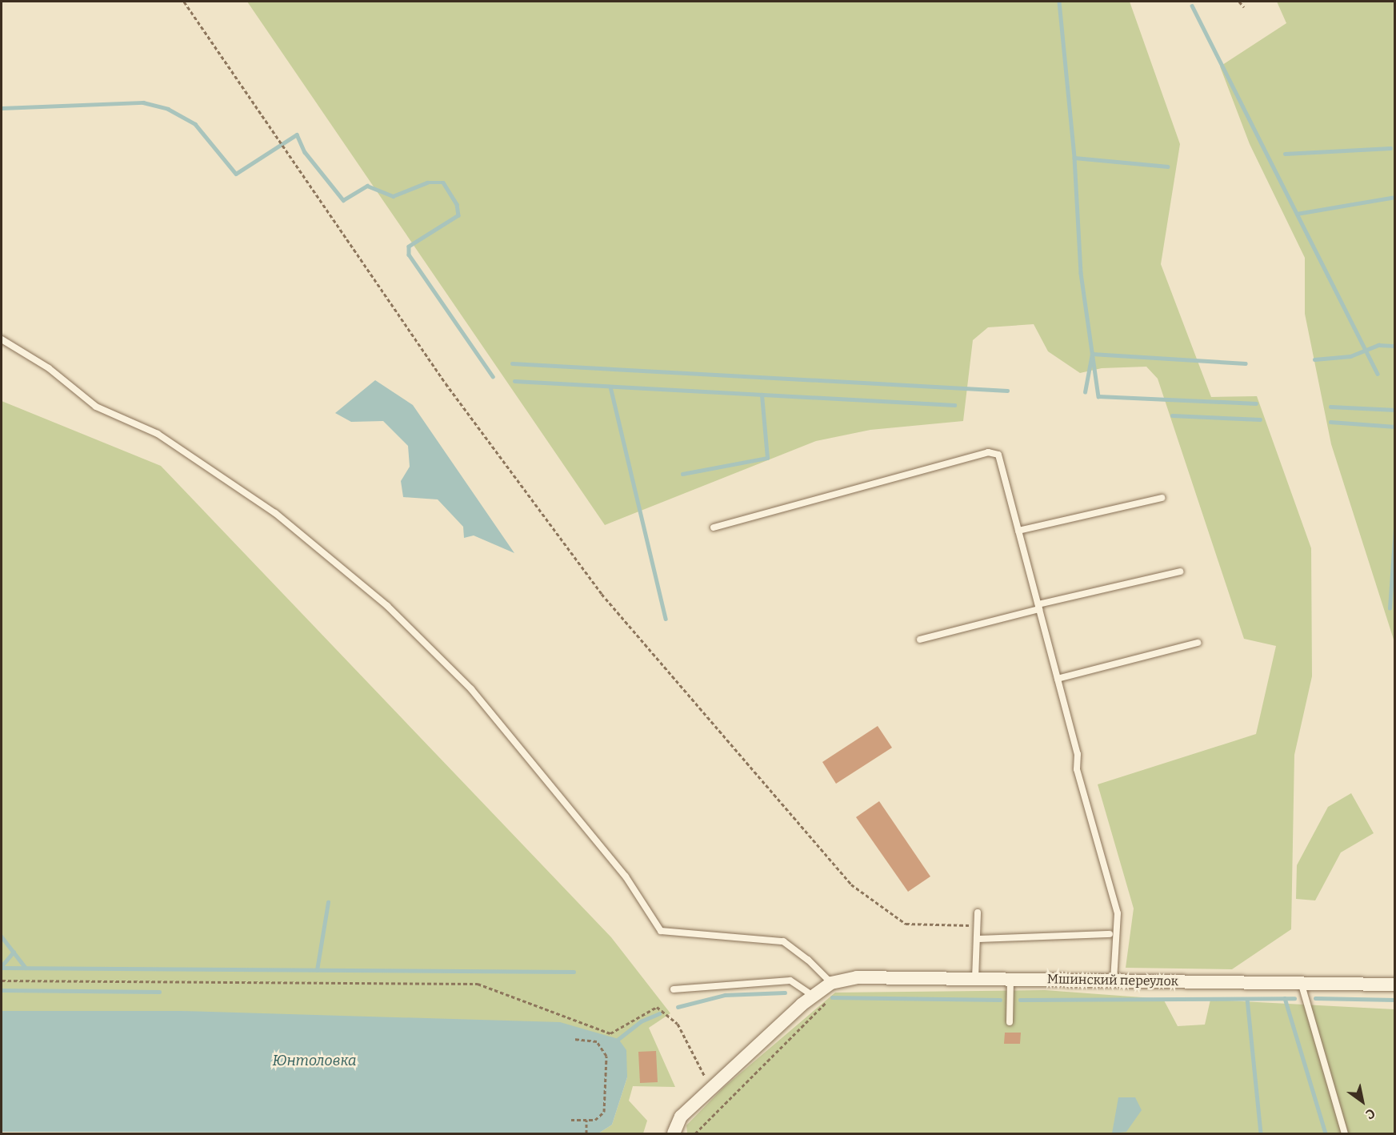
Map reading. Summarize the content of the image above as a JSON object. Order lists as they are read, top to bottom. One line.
{"streets":{"street":["Мшинский переулок"]},"water":["Юнтоловка"],"north":"bottom right"}
